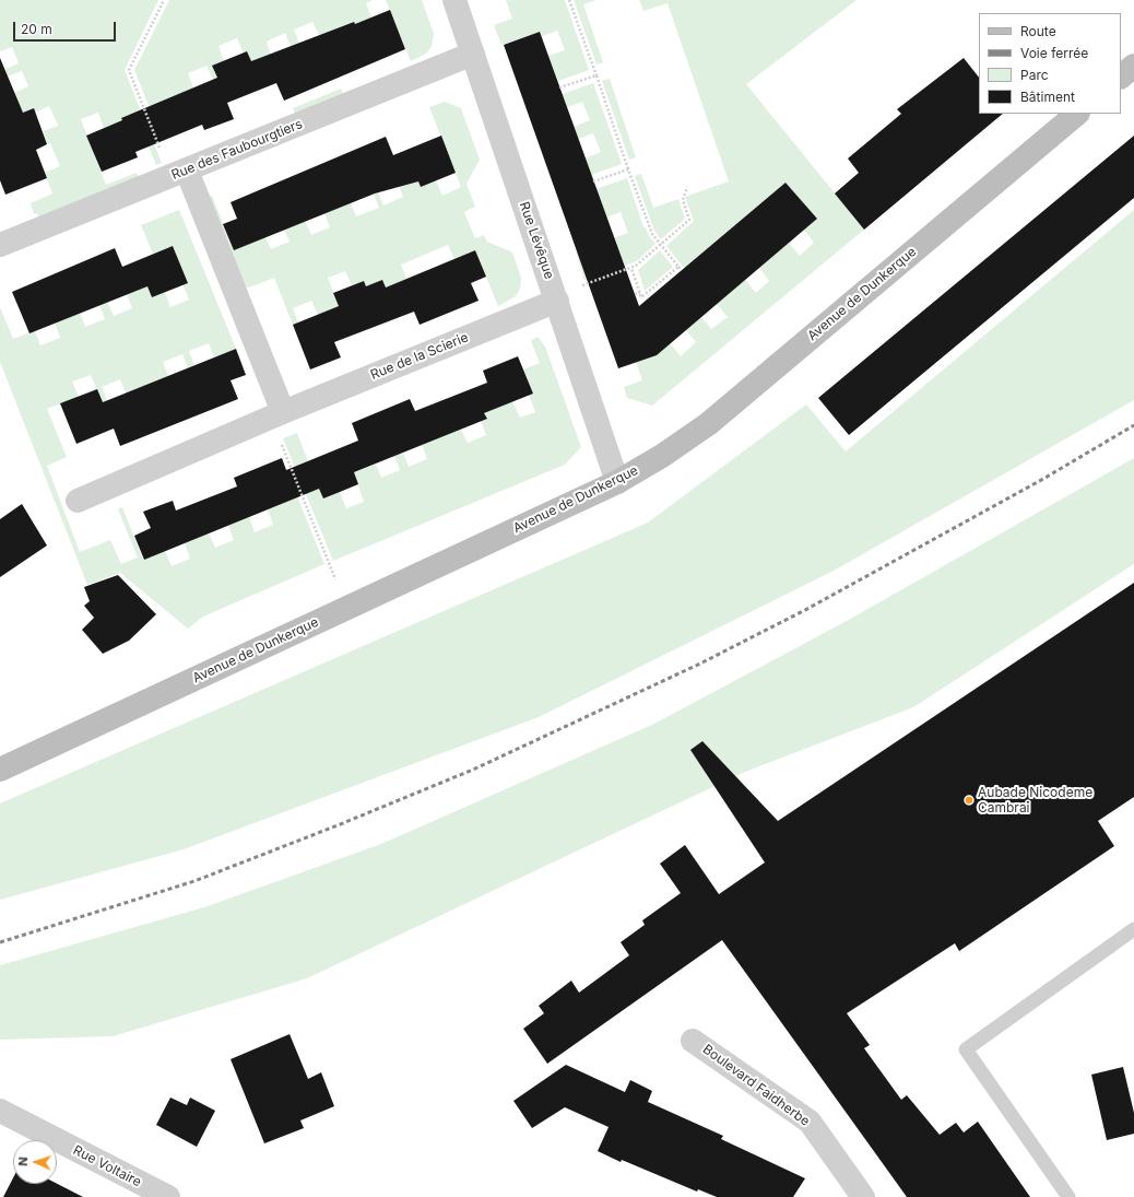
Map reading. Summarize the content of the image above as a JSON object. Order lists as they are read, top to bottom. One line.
{"streets":{"main road":["Avenue de Dunkerque"],"street":["Rue des Faubourgtiers","Rue Lévêque","Rue de la Scierie","Boulevard Faidherbe","Rue Voltaire"]},"crossings":[["Rue des Faubourgtiers","Rue Lévêque"],["Rue Lévêque","Avenue de Dunkerque"],["Rue Lévêque","Rue de la Scierie"]],"places":["Aubade Nicodeme Cambrai"],"legend":["Route","Voie ferrée","Parc","Bâtiment"],"scale_bar":"20 m","north":"left"}
